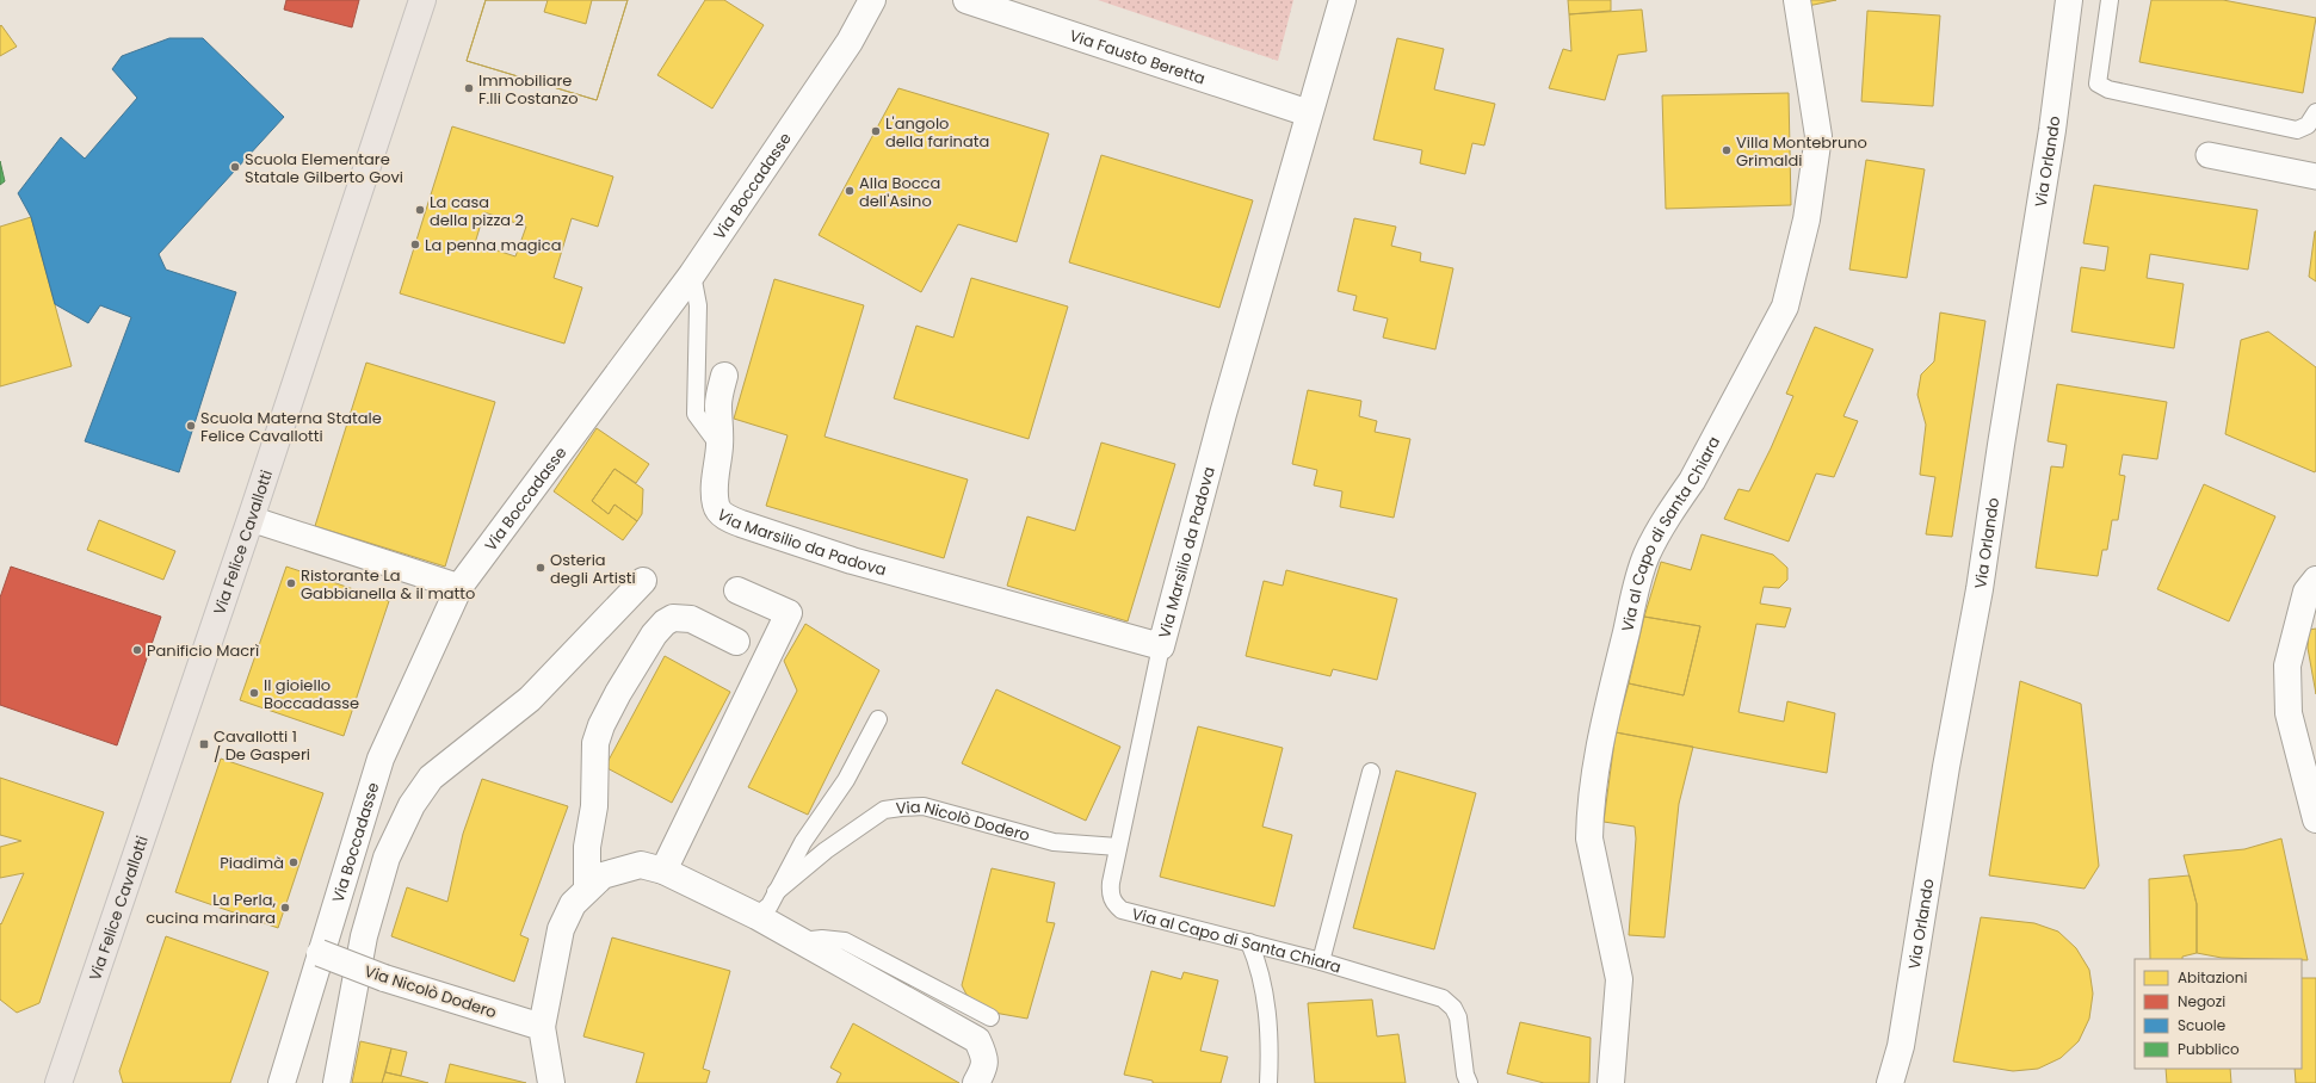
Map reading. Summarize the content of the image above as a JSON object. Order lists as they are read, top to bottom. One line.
{"streets":{"main road":["Via Felice Cavallotti"],"street":["Via Fausto Beretta","Via Orlando","Via Boccadasse","Via al Capo di Santa Chiara","Via Marsilio da Padova","Via Nicolò Dodero"]},"crossings":[["Via Fausto Beretta","Via Marsilio da Padova"],["Via Boccadasse","Via Nicolò Dodero"],["Via al Capo di Santa Chiara","Via Marsilio da Padova"],["Via al Capo di Santa Chiara","Via Nicolò Dodero"]],"places":{"other":["Immobiliare F.lli Costanzo","L'angolo della farinata","Villa Montebruno Grimaldi","Scuola Elementare Statale Gilberto Govi","Alla Bocca dell'Asino","La casa della pizza 2","La penna magica","Scuola Materna Statale Felice Cavallotti","Osteria degli Artisti","Ristorante La Gabbianella & il matto","Panificio Macrì","Il gioiello Boccadasse","Piadimà","La Perla, cucina marinara"],"transit":["Cavallotti 1 / De Gasperi"]},"legend":["Abitazioni","Negozi","Scuole","Pubblico"]}
